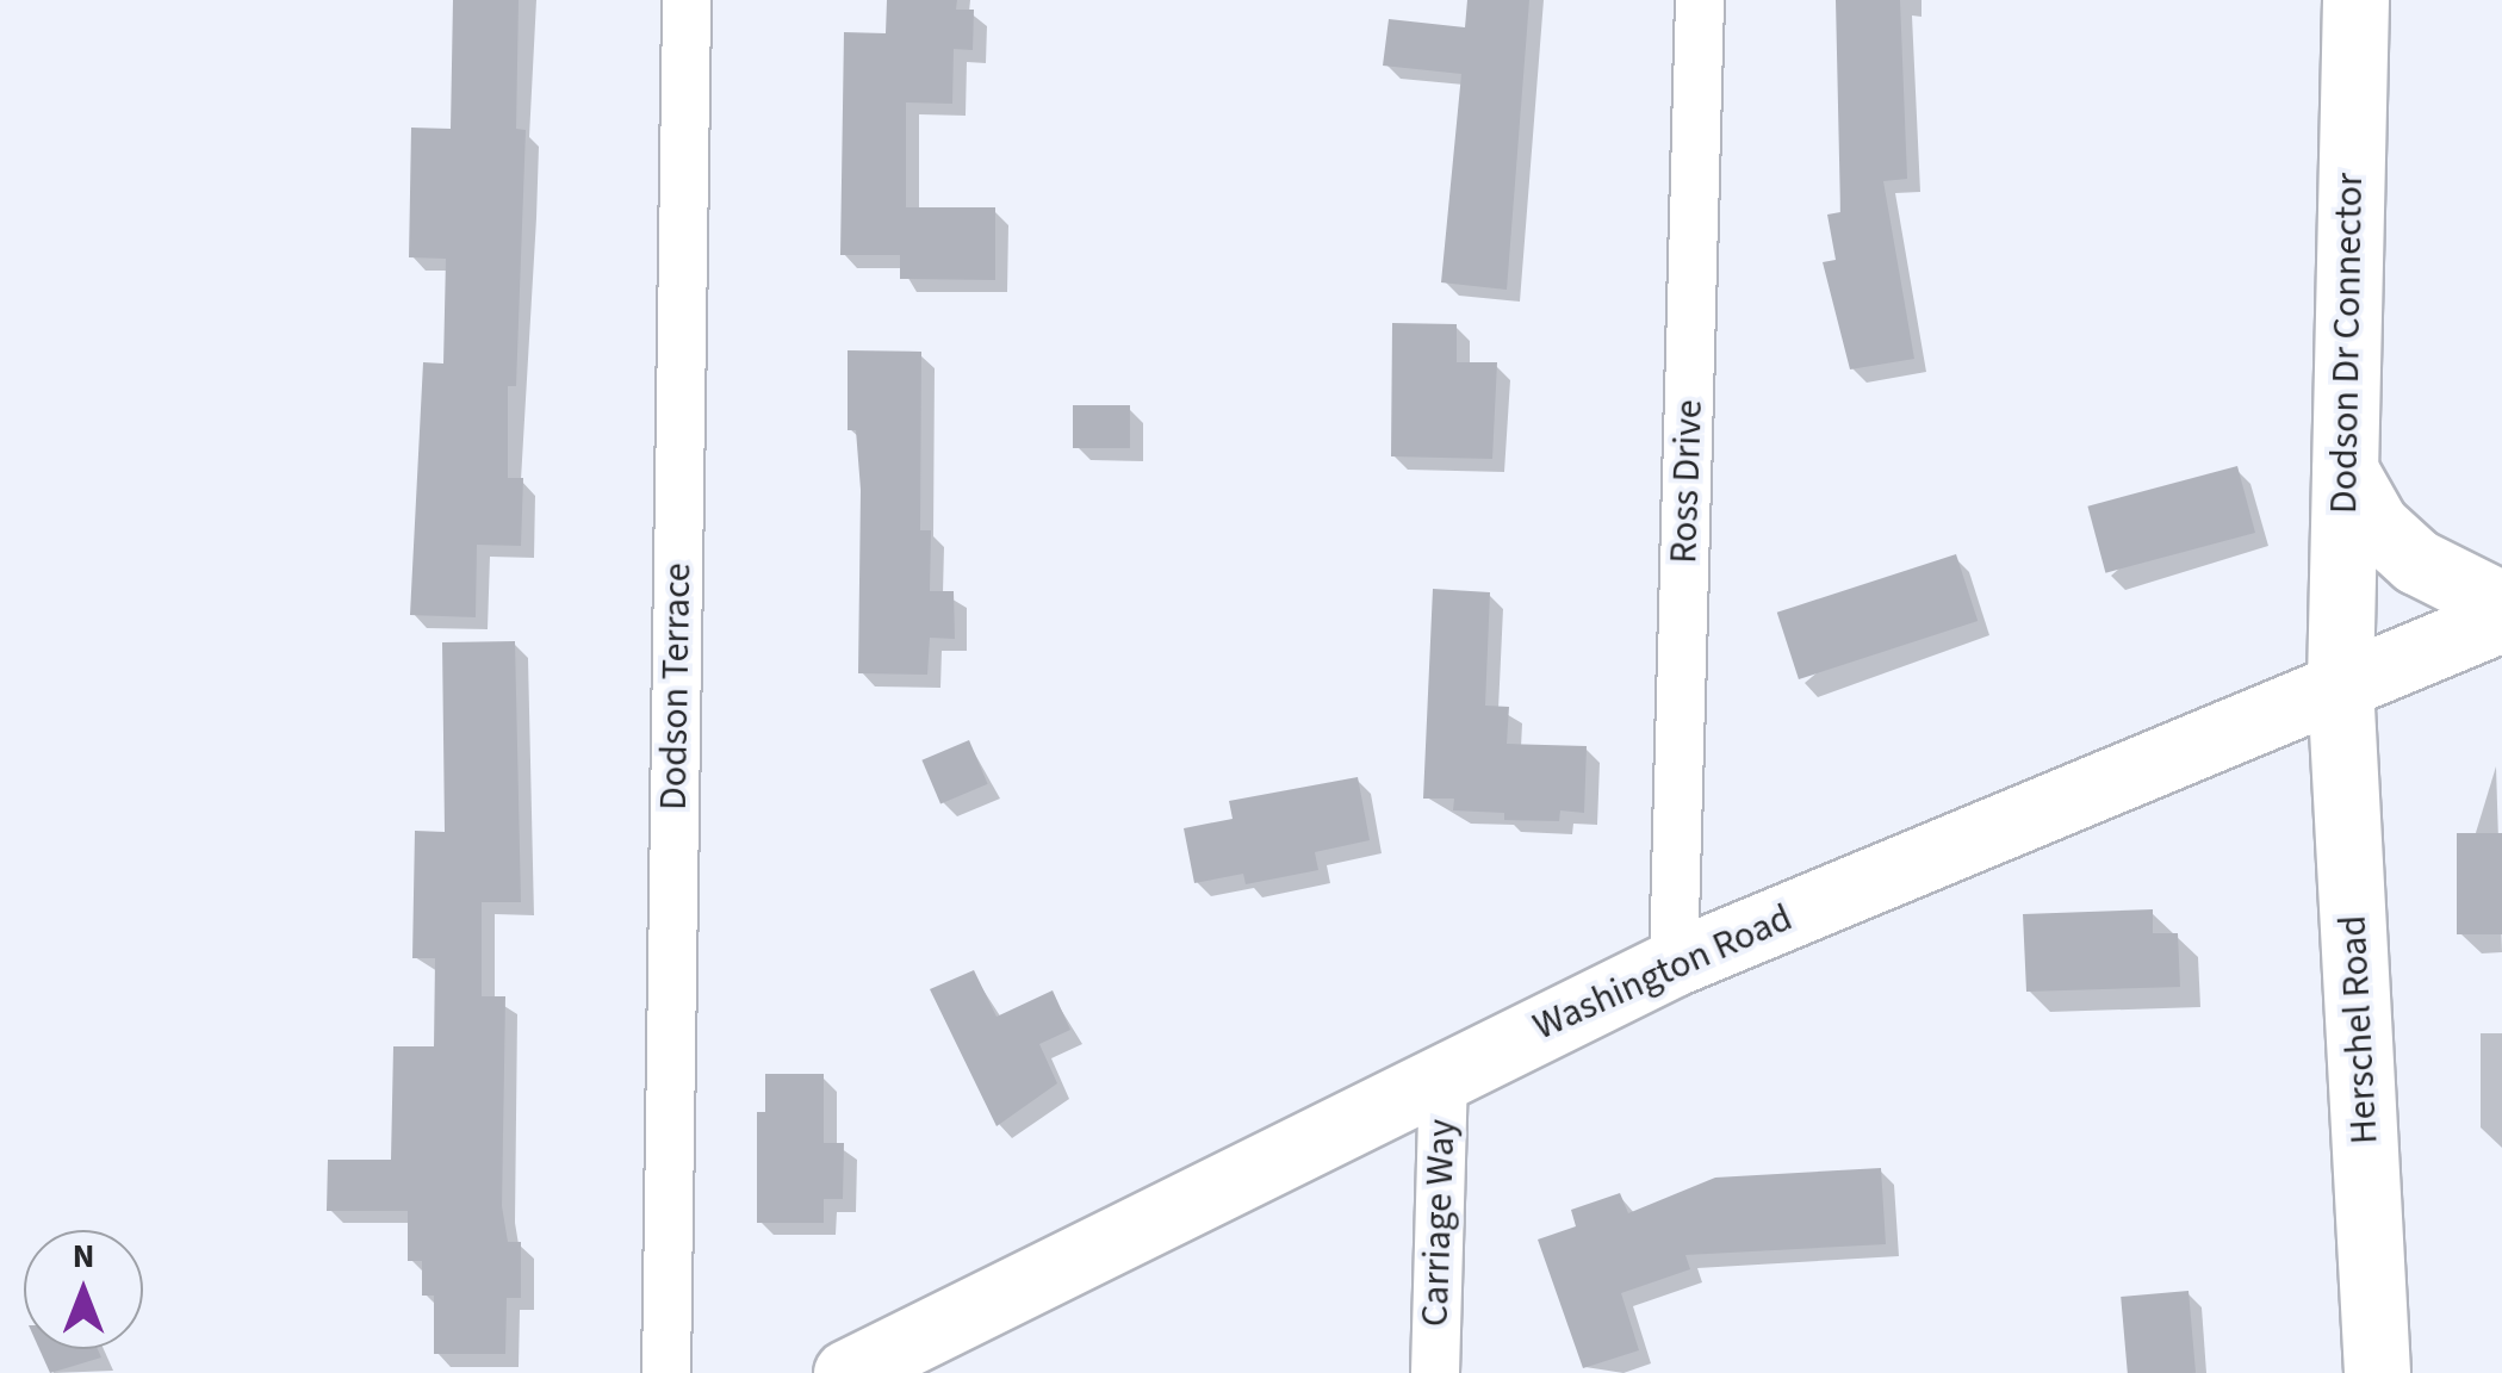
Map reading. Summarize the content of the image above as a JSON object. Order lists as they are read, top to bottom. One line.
{"streets":{"street":["Dodson Dr Connector","Ross Drive","Dodson Terrace","Washington Road","Herschel Road","Carriage Way"]},"crossings":[["Dodson Dr Connector","Washington Road"],["Dodson Dr Connector","Herschel Road"],["Ross Drive","Washington Road"],["Washington Road","Herschel Road"],["Washington Road","Carriage Way"]],"north":"top"}
